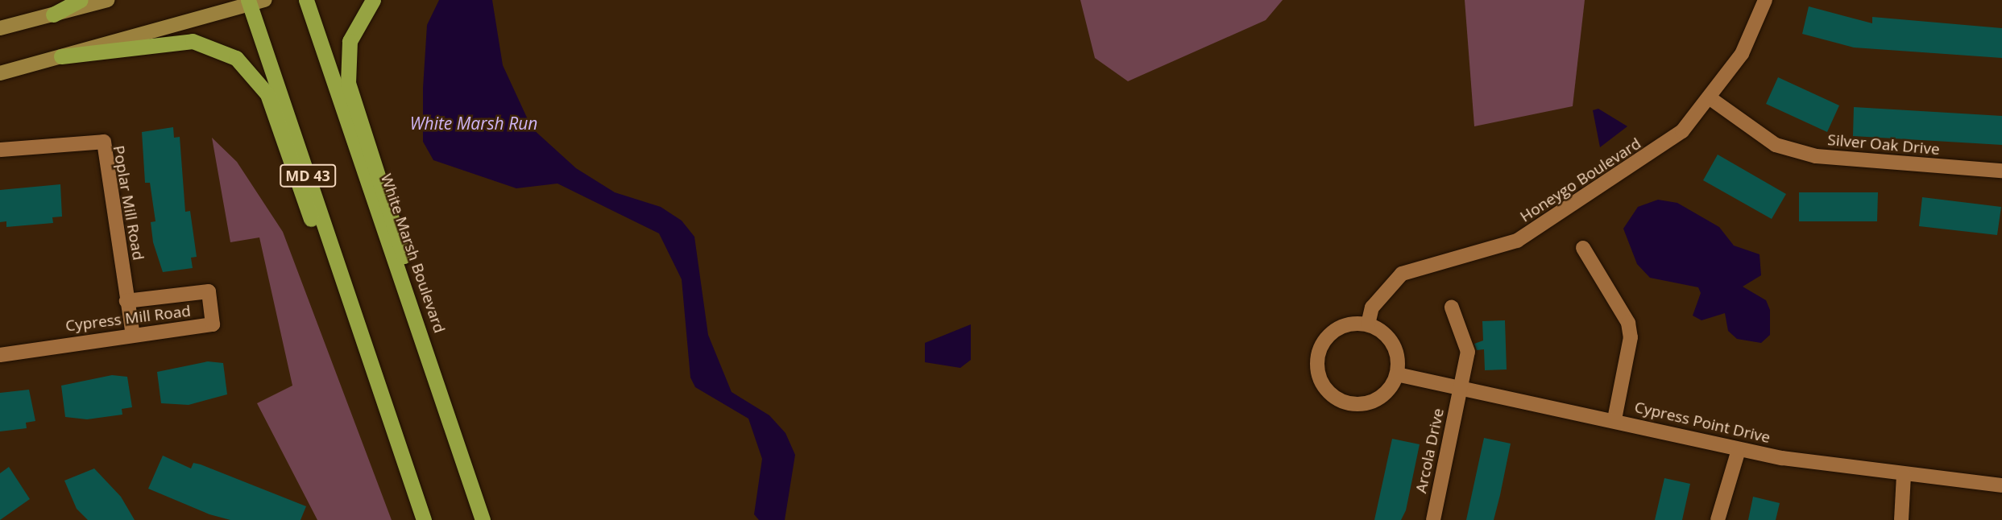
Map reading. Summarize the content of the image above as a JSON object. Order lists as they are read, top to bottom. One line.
{"streets":{"highway":["MD 43","White Marsh Boulevard"],"street":["Silver Oak Drive","Honeygo Boulevard","Poplar Mill Road","Cypress Mill Road","Cypress Point Drive","Arcola Drive"]},"crossings":[["Silver Oak Drive","Honeygo Boulevard"],["Honeygo Boulevard","Cypress Point Drive"],["Poplar Mill Road","Cypress Mill Road"],["Cypress Point Drive","Arcola Drive"]],"water":["White Marsh Run"]}
